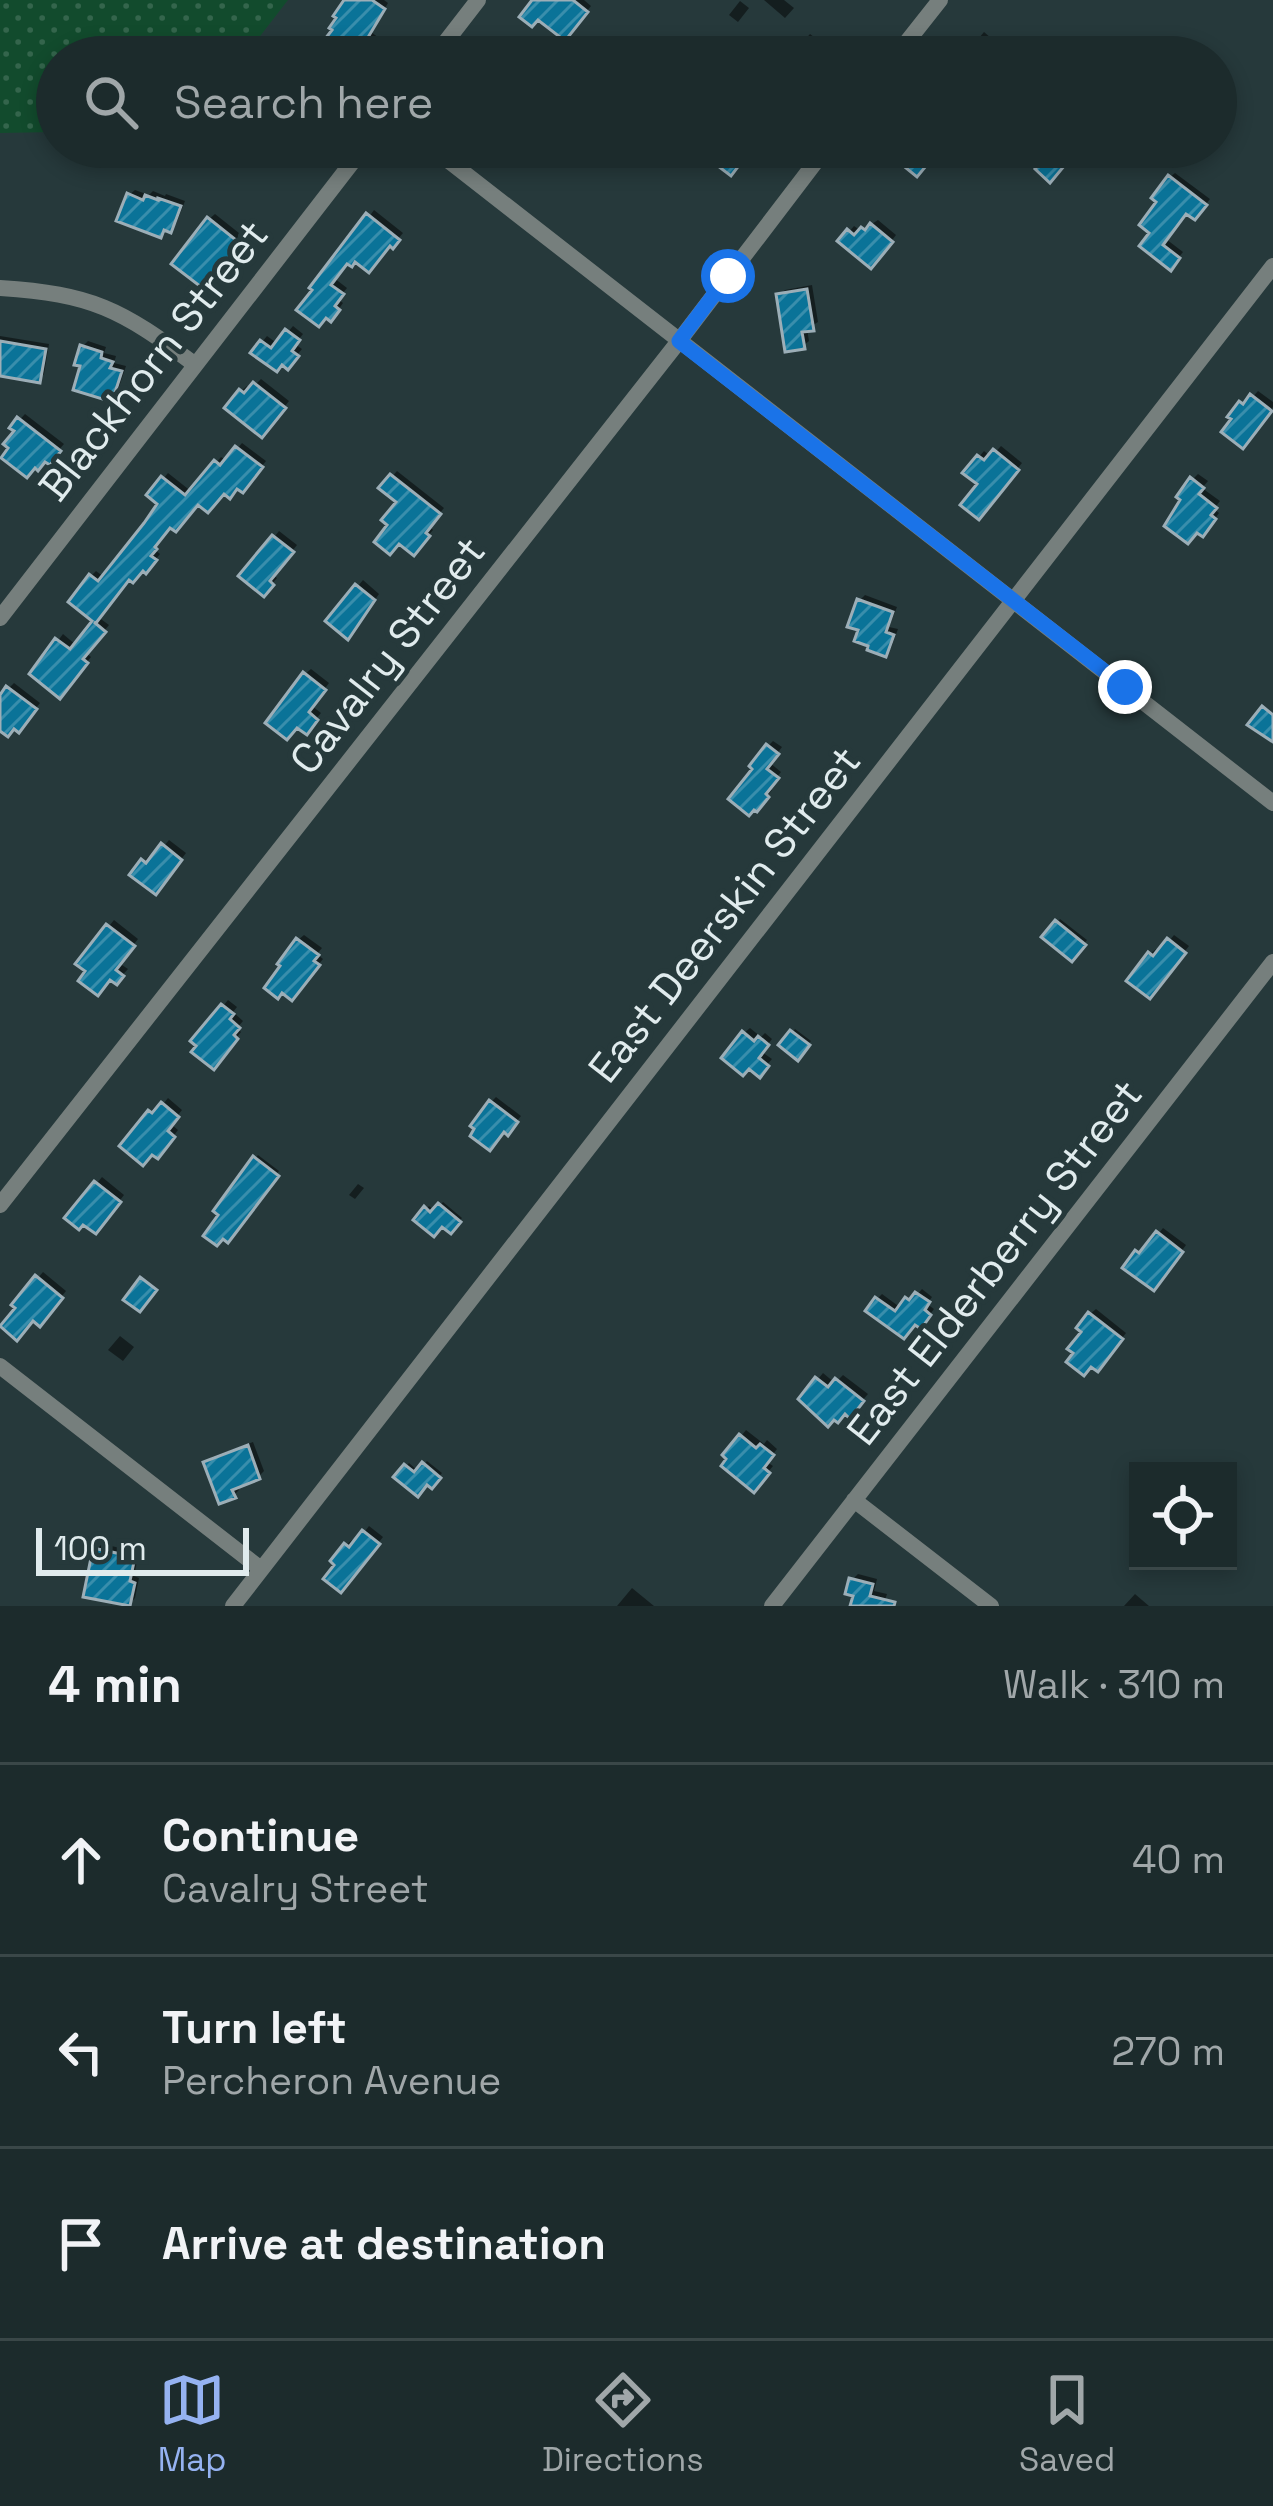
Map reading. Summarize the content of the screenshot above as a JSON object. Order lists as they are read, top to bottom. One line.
{"streets":{"street":["Blackhorn Street","Cavalry Street","East Deerskin Street","East Elderberry Street"]},"scale_bar":"100 m","page":{"search":"Search here","scale":"100 m","heading":["4 min","Walk · 310 m"],"list":[["Continue","Cavalry Street","40 m"],["Turn left","Percheron Avenue","270 m"],"Arrive at destination"],"nav":["Map","Directions","Saved"]}}
